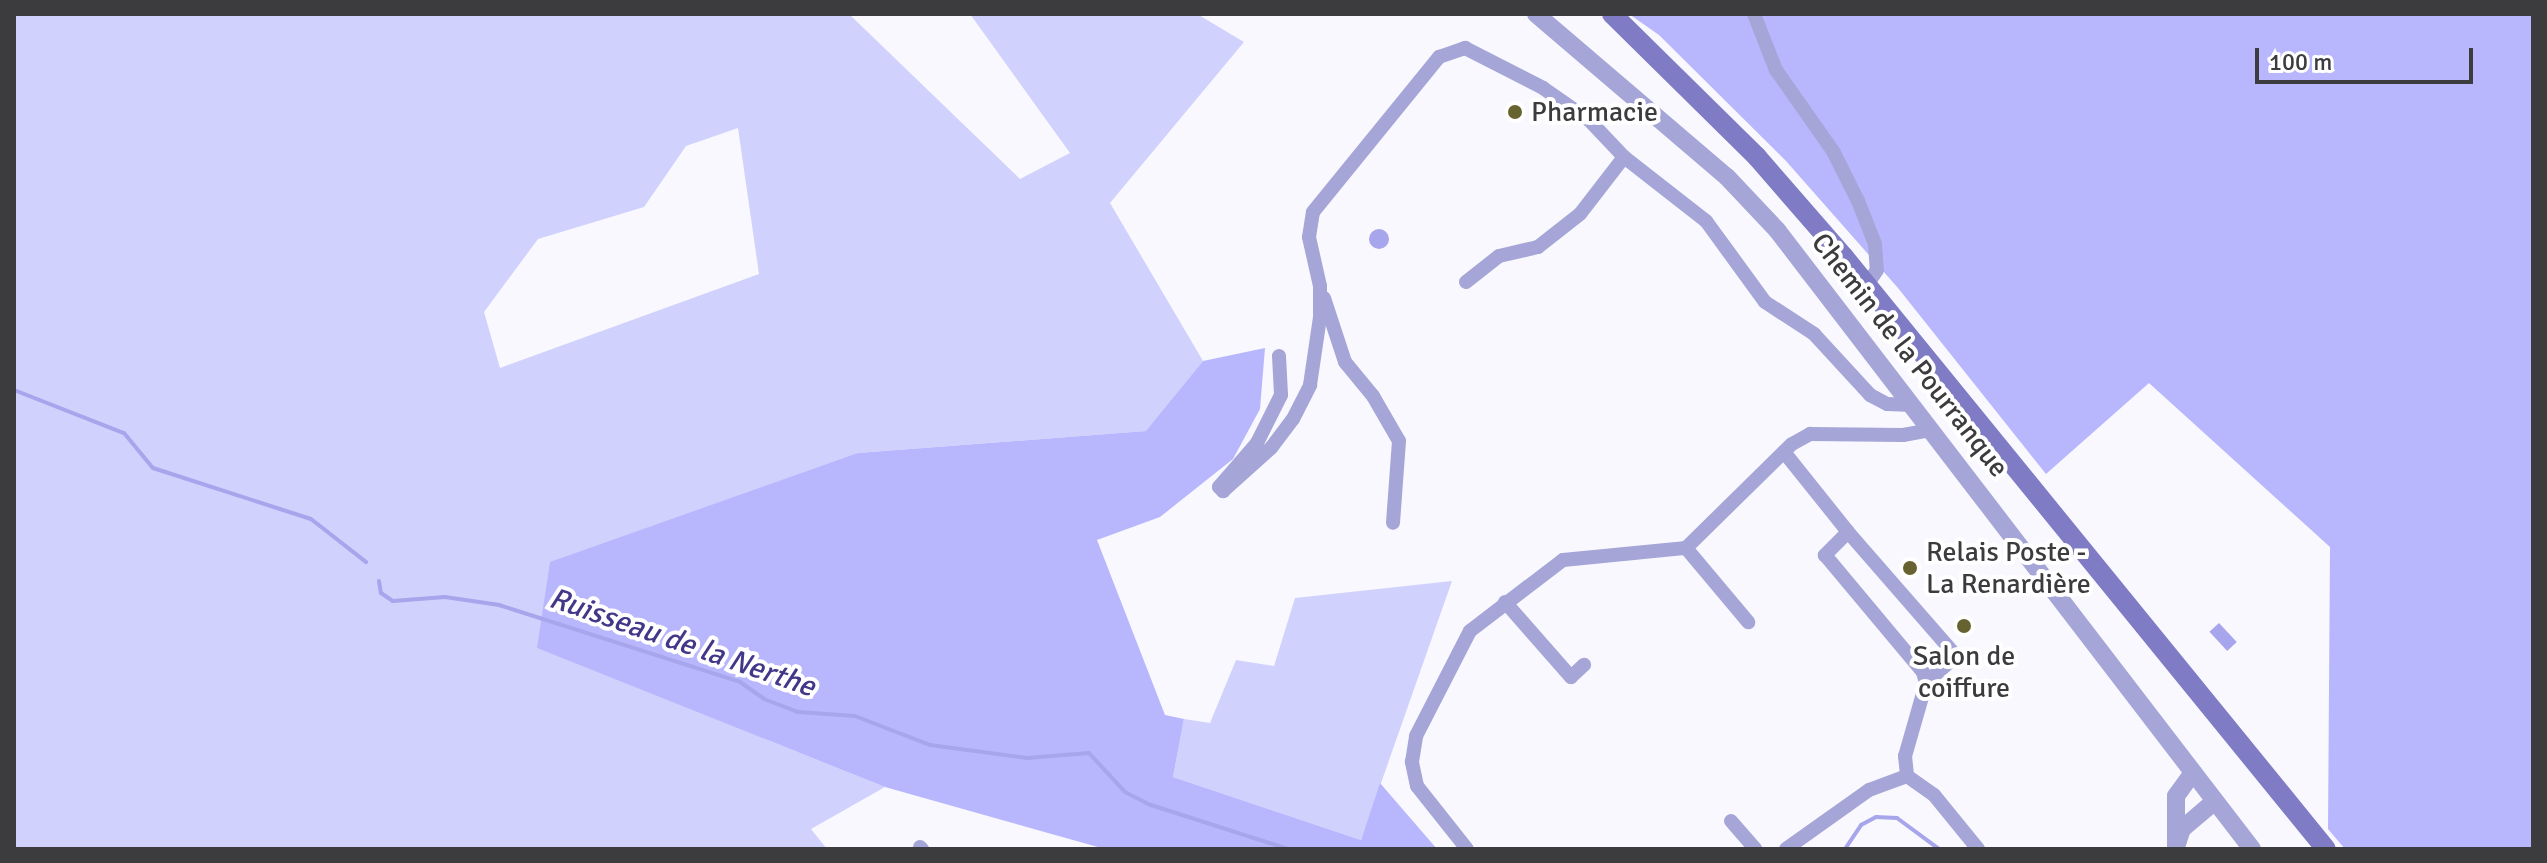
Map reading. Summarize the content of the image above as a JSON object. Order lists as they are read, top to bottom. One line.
{"streets":{"street":["Chemin de la Pourranque"]},"water":["Ruisseau de la Nerthe"],"places":["Pharmacie","Relais Poste - La Renardière","Salon de coiffure"],"scale_bar":"100 m"}
